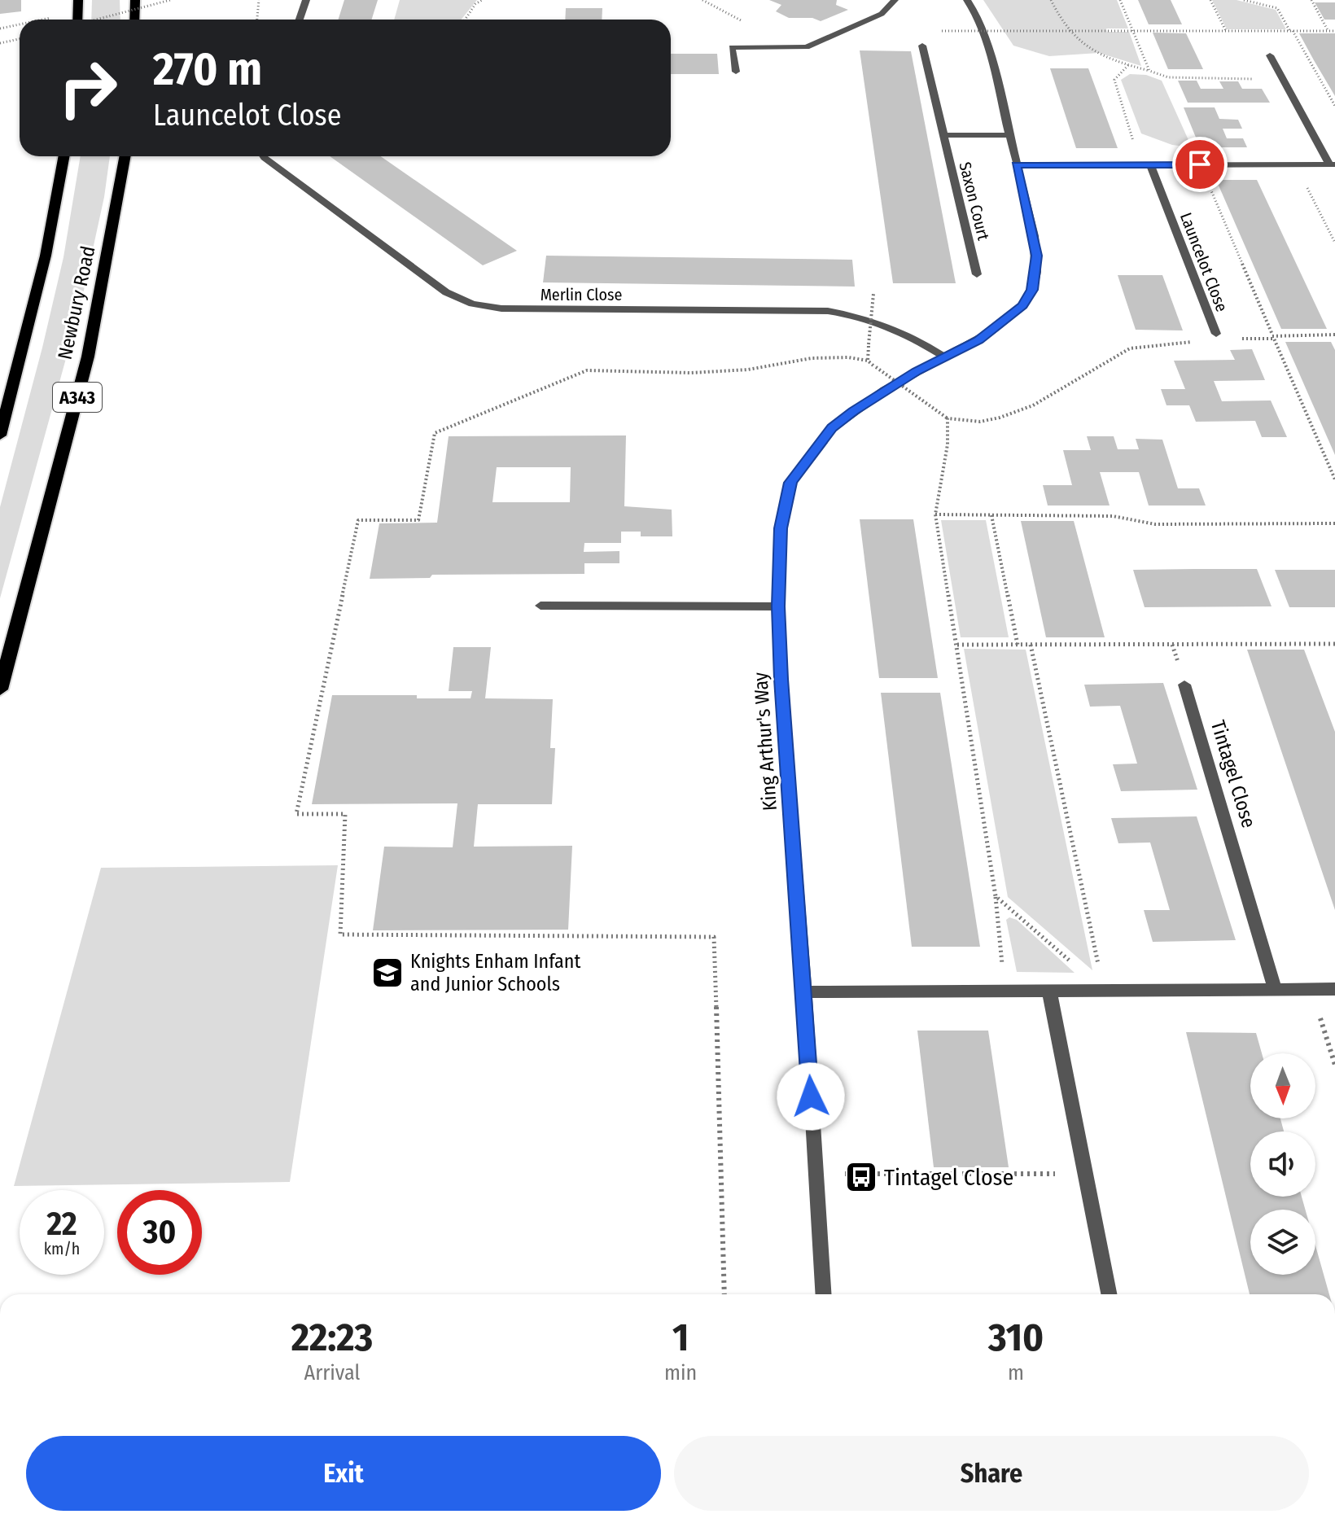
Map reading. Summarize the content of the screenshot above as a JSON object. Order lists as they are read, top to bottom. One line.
{"streets":{"main road":["Newbury Road","A343"],"street":["Saxon Court","Launcelot Close","Merlin Close","King Arthur's Way","Tintagel Close"]},"crossings":[["Saxon Court","King Arthur's Way"],["Merlin Close","King Arthur's Way"]],"places":{"school or university":["Knights Enham Infant and Junior Schools"],"bus stop":["Tintagel Close"]},"north":"bottom","page":{"turn":["270 m","Launcelot Close"],"speed":"22 km/h","limit":"30","eta":["22:23","Arrival","1","min","310","m"],"buttons":["Exit","Share"]}}
